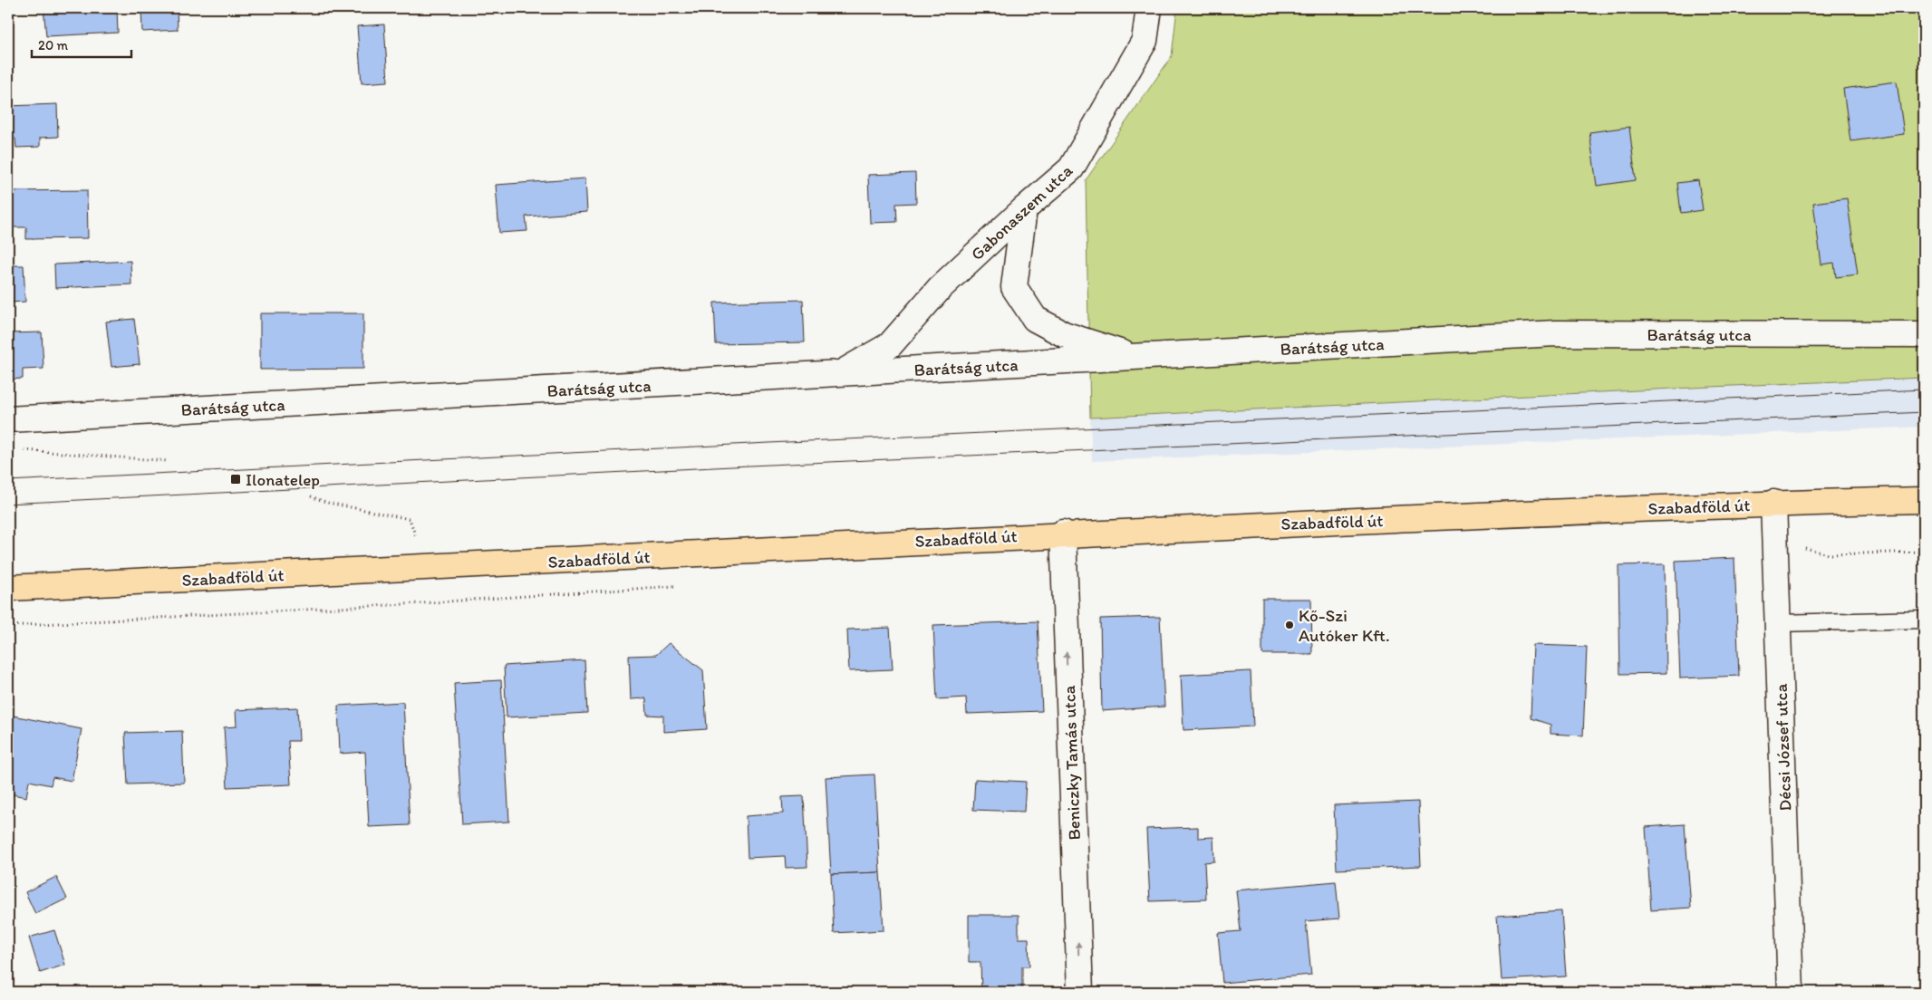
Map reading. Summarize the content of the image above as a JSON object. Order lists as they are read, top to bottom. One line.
{"streets":{"main road":["Szabadföld út"],"street":["Gabonaszem utca","Barátság utca","Décsi József utca","Beniczky Tamás utca"]},"crossings":[["Gabonaszem utca","Barátság utca"],["Szabadföld út","Décsi József utca"],["Szabadföld út","Beniczky Tamás utca"]],"one_way":["Beniczky Tamás utca"],"places":{"transit":["Ilonatelep"],"other":["Kő-Szi Autóker Kft."]},"scale_bar":"20 m"}
